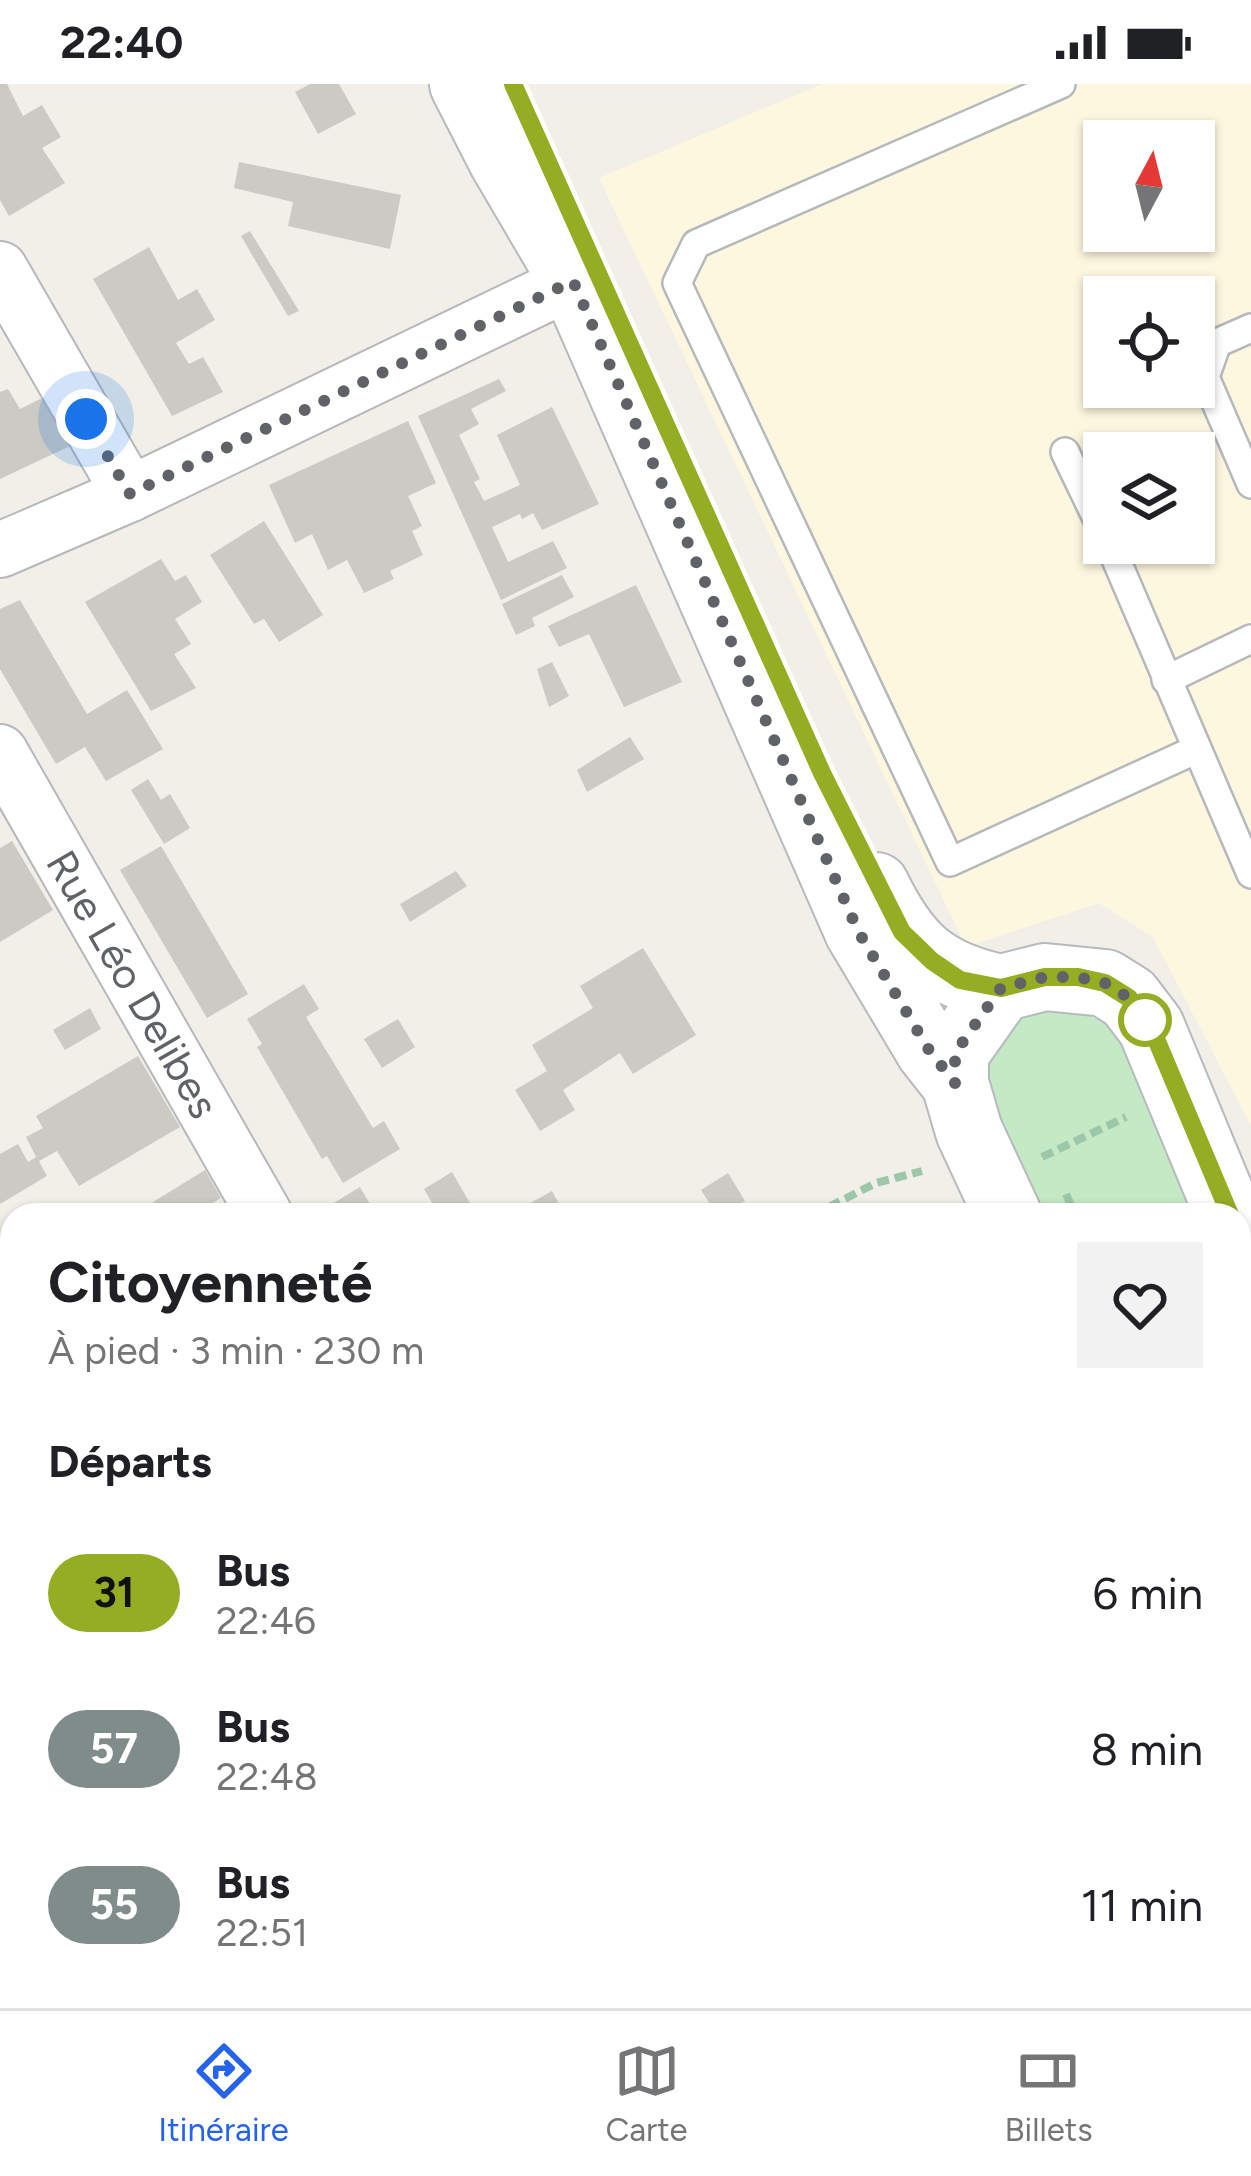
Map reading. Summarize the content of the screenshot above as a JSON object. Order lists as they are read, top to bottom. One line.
{"streets":{"street":["Rue Léo Delibes"]},"lines":["bus line 31"],"north":"top","page":{"status":"22:40","heading":[["Citoyenneté","À pied · 3 min · 230 m"],"Départs"],"list":[{"mark":"31","name":"Bus","note":"22:46","value":"6 min"},{"mark":"57","name":"Bus","note":"22:48","value":"8 min"},{"mark":"55","name":"Bus","note":"22:51","value":"11 min"}],"tabs":["Itinéraire","Carte","Billets"]}}
